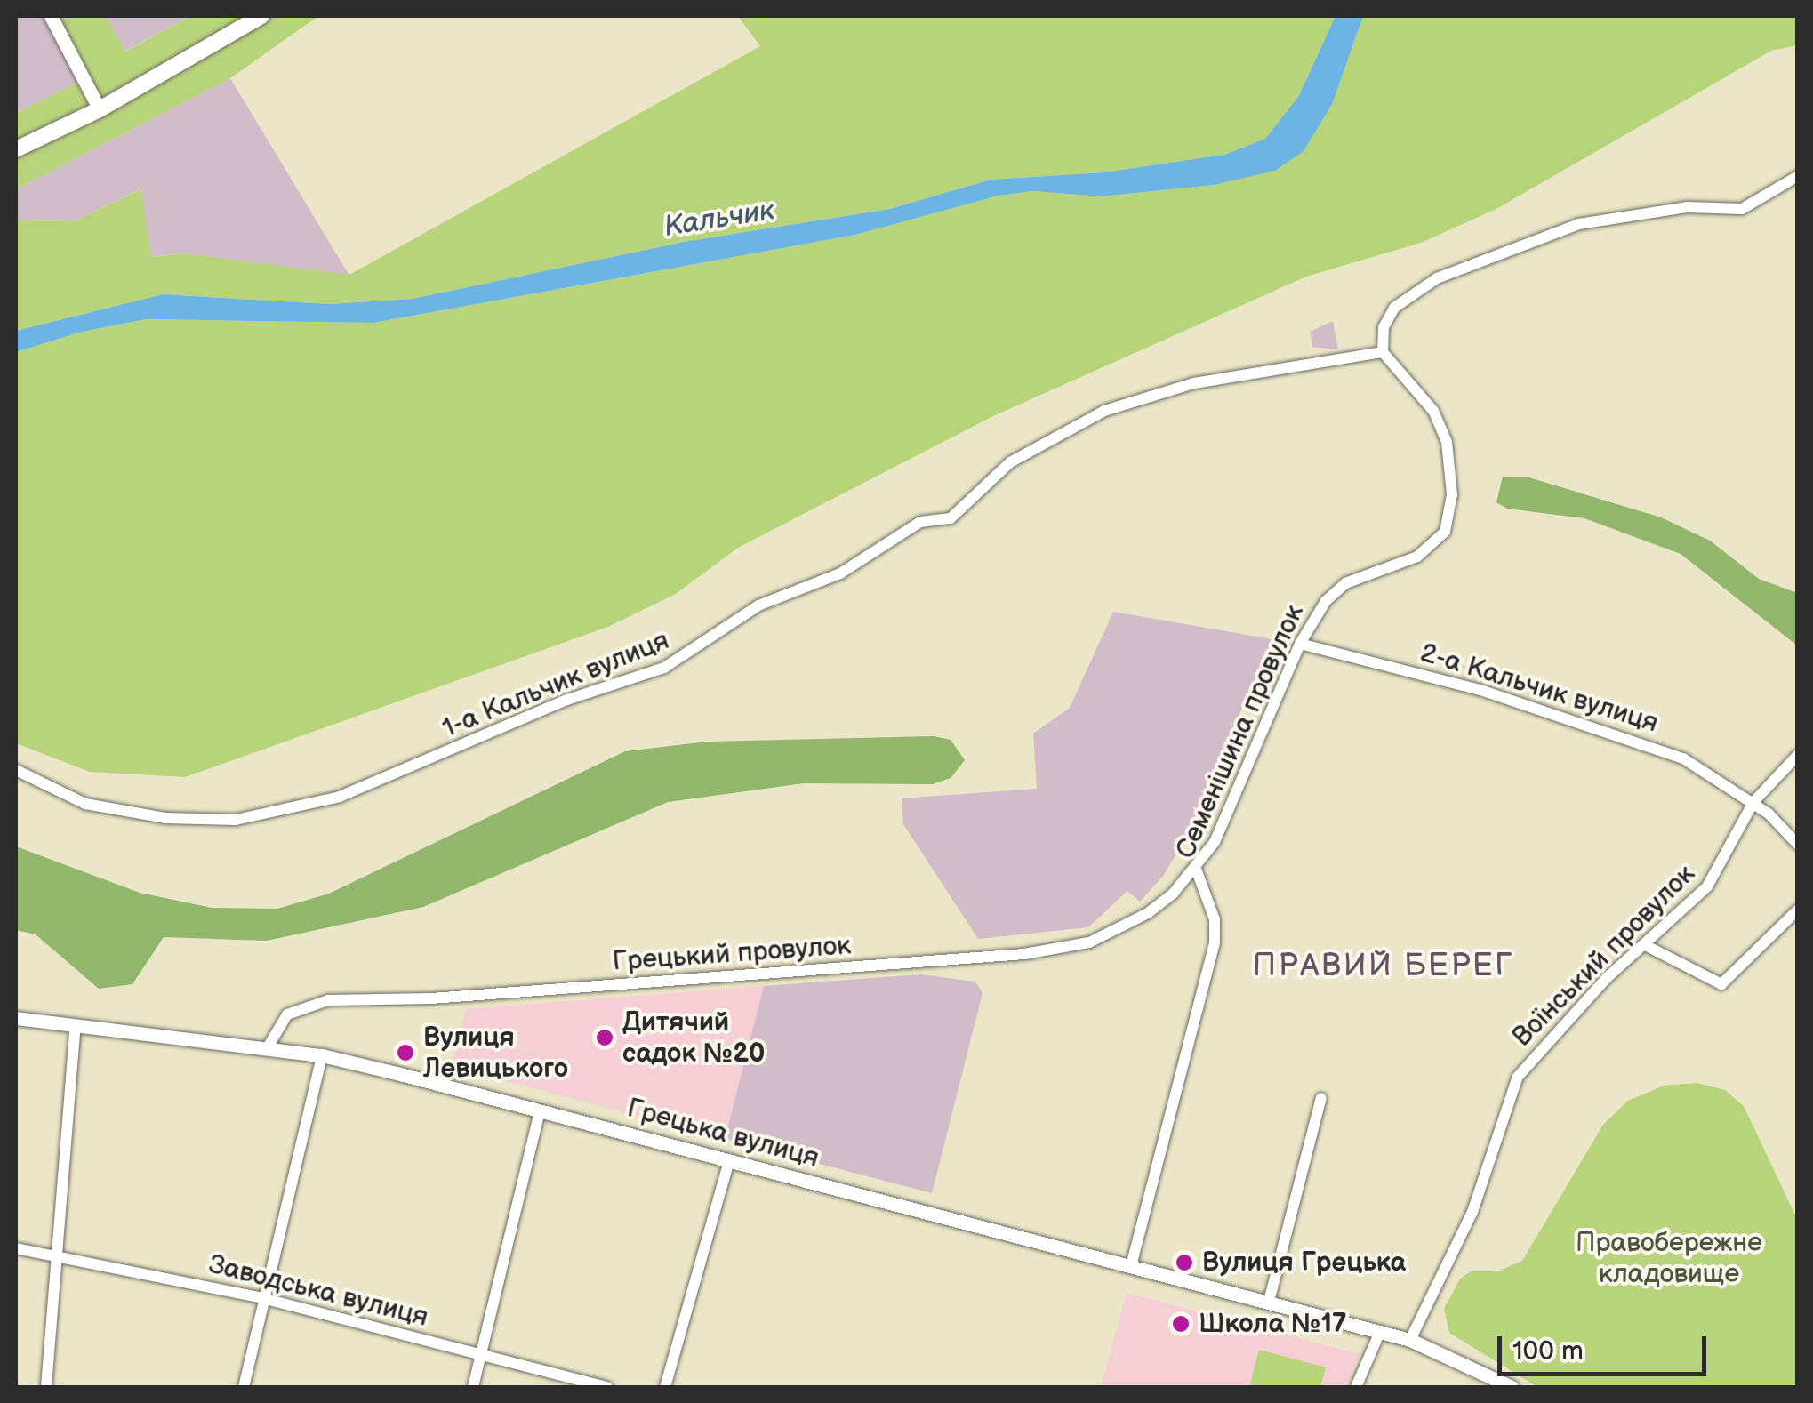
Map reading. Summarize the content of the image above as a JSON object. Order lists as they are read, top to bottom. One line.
{"streets":{"street":["1-а Кальчик вулиця","2-а Кальчик вулиця","Семенішина провулок","Грецький провулок","Воїнський провулок","Грецька вулиця","Заводська вулиця"]},"crossings":[["1-а Кальчик вулиця","Семенішина провулок"],["2-а Кальчик вулиця","Семенішина провулок"],["2-а Кальчик вулиця","Воїнський провулок"],["Семенішина провулок","Грецький провулок"],["Семенішина провулок","Грецька вулиця"],["Грецький провулок","Грецька вулиця"],["Воїнський провулок","Грецька вулиця"]],"districts":["ПРАВИЙ БЕРЕГ"],"water":["Кальчик"],"parks":["Правобережне кладовище"],"places":["Дитячий садок №20","Вулиця Левицького","Вулиця Грецька","Школа №17"],"scale_bar":"100 m"}
